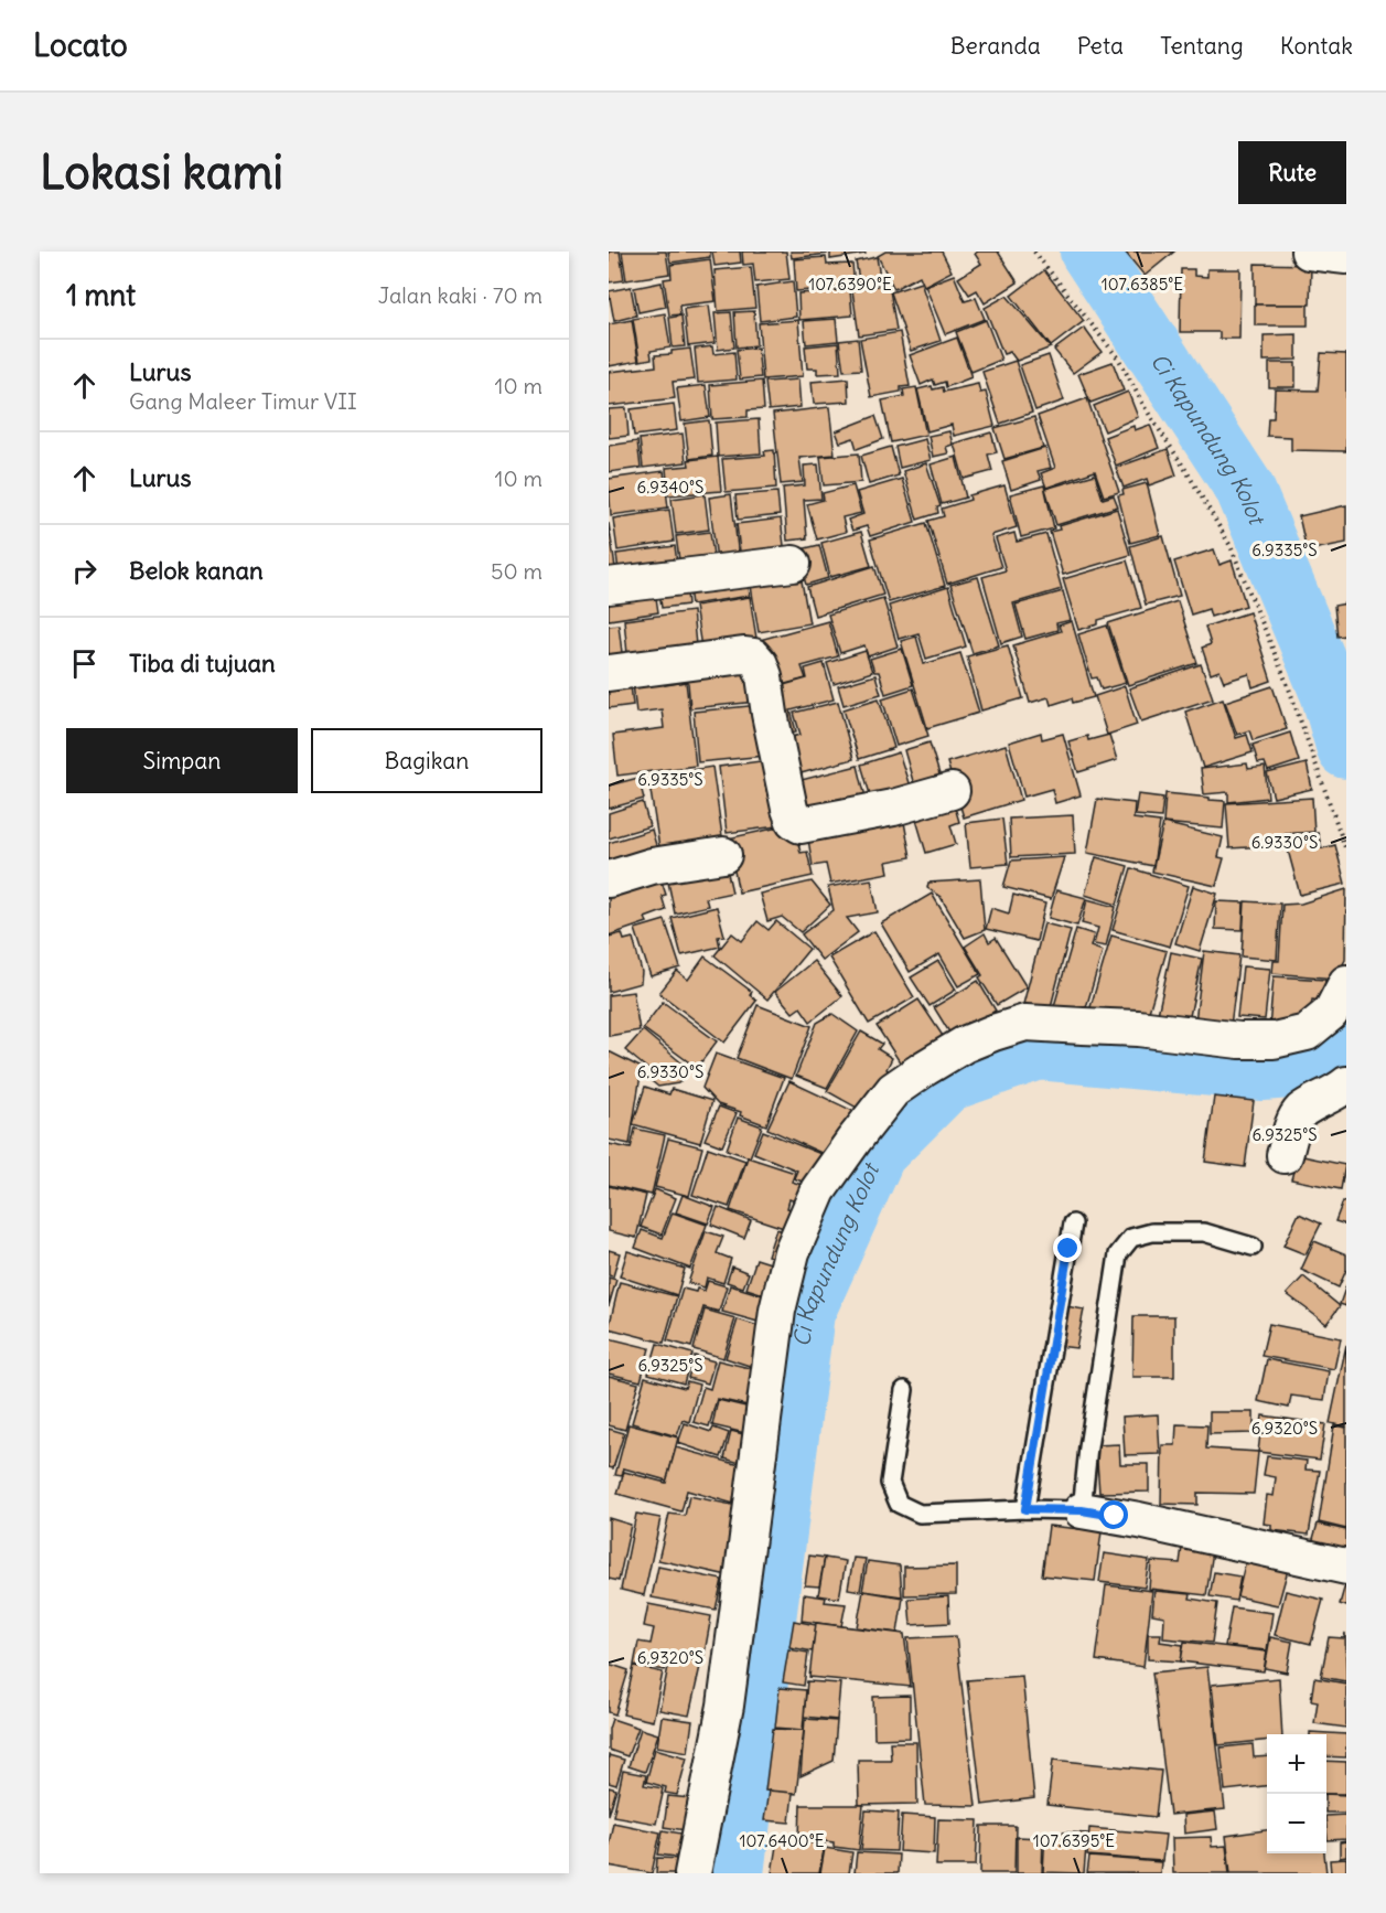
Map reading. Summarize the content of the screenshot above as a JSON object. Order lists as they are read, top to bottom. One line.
{"water":["Ci Kapundung Kolot"],"page":{"header":"Locato","nav":["Beranda","Peta","Tentang","Kontak"],"buttons":["Rute",["Simpan","Bagikan"]],"title":"Lokasi kami","heading":["1 mnt","Jalan kaki · 70 m"],"list":[["Lurus","Gang Maleer Timur VII","10 m"],["Lurus","10 m"],["Belok kanan","50 m"],"Tiba di tujuan"],"map_buttons":["+","−"]},"coordinates":["107.6390°E","107.6385°E","6.9340°S","6.9335°S","6.9330°S","6.9325°S","6.9320°S","107.6400°E","107.6395°E"]}
